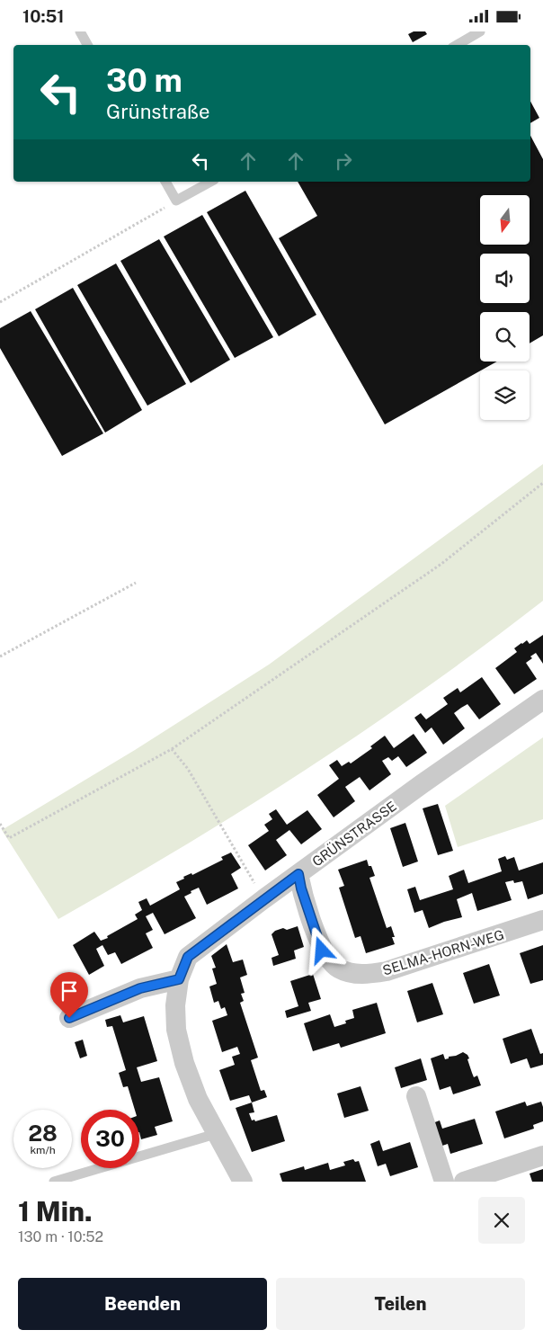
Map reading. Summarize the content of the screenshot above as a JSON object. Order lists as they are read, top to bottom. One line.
{"streets":{"street":["GRÜNSTRASSE","SELMA-HORN-WEG"]},"crossings":[["GRÜNSTRASSE","SELMA-HORN-WEG"]],"north":"bottom","page":{"status":"10:51","turn":["30 m","Grünstraße"],"speed":"28 km/h","limit":"30","heading":["1 Min.","130 m · 10:52"],"buttons":["Beenden","Teilen"]}}
